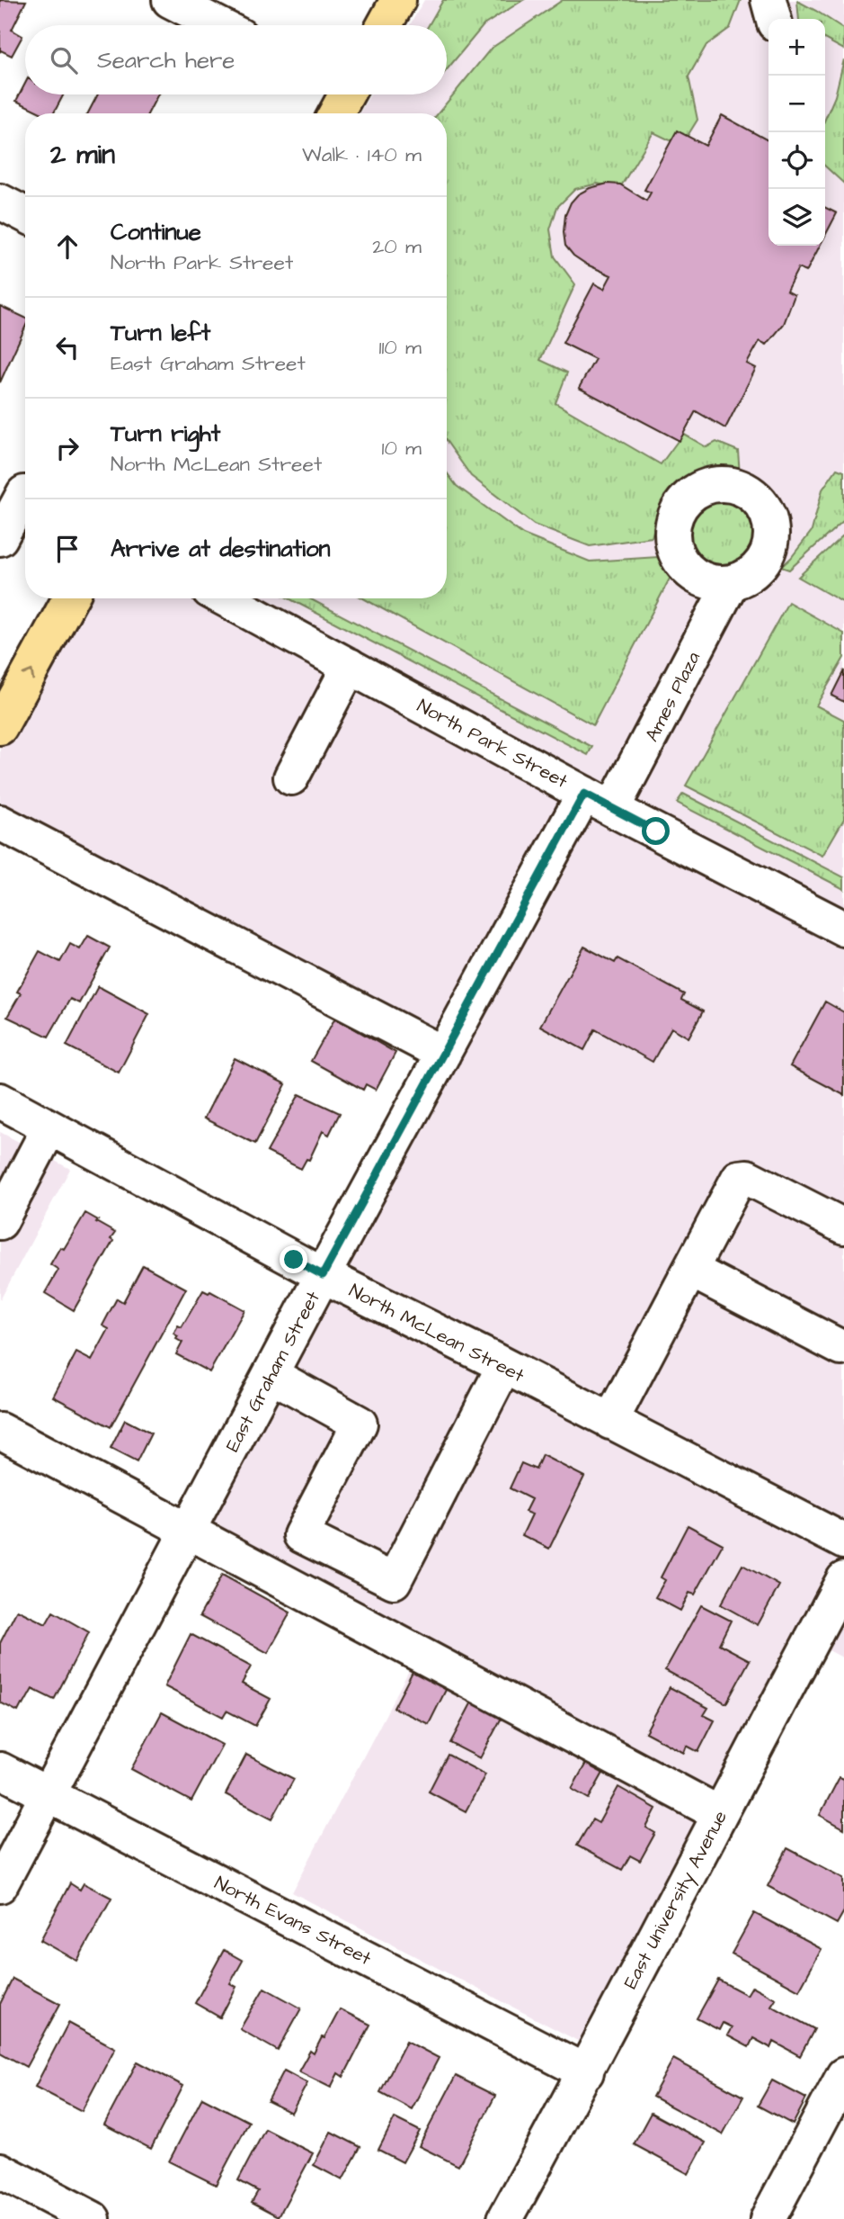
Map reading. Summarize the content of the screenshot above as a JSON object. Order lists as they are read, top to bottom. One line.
{"streets":{"street":["Ames Plaza","North Park Street","North McLean Street","East Graham Street","East University Avenue","North Evans Street"]},"crossings":[["Ames Plaza","North Park Street"],["Ames Plaza","East Graham Street"],["North Park Street","East Graham Street"],["North McLean Street","East Graham Street"],["East Graham Street","North Evans Street"],["East University Avenue","North Evans Street"]],"page":{"map_buttons":["+","−"],"search":"Search here","heading":["2 min","Walk · 140 m"],"list":[["Continue","North Park Street","20 m"],["Turn left","East Graham Street","110 m"],["Turn right","North McLean Street","10 m"],"Arrive at destination"]}}
